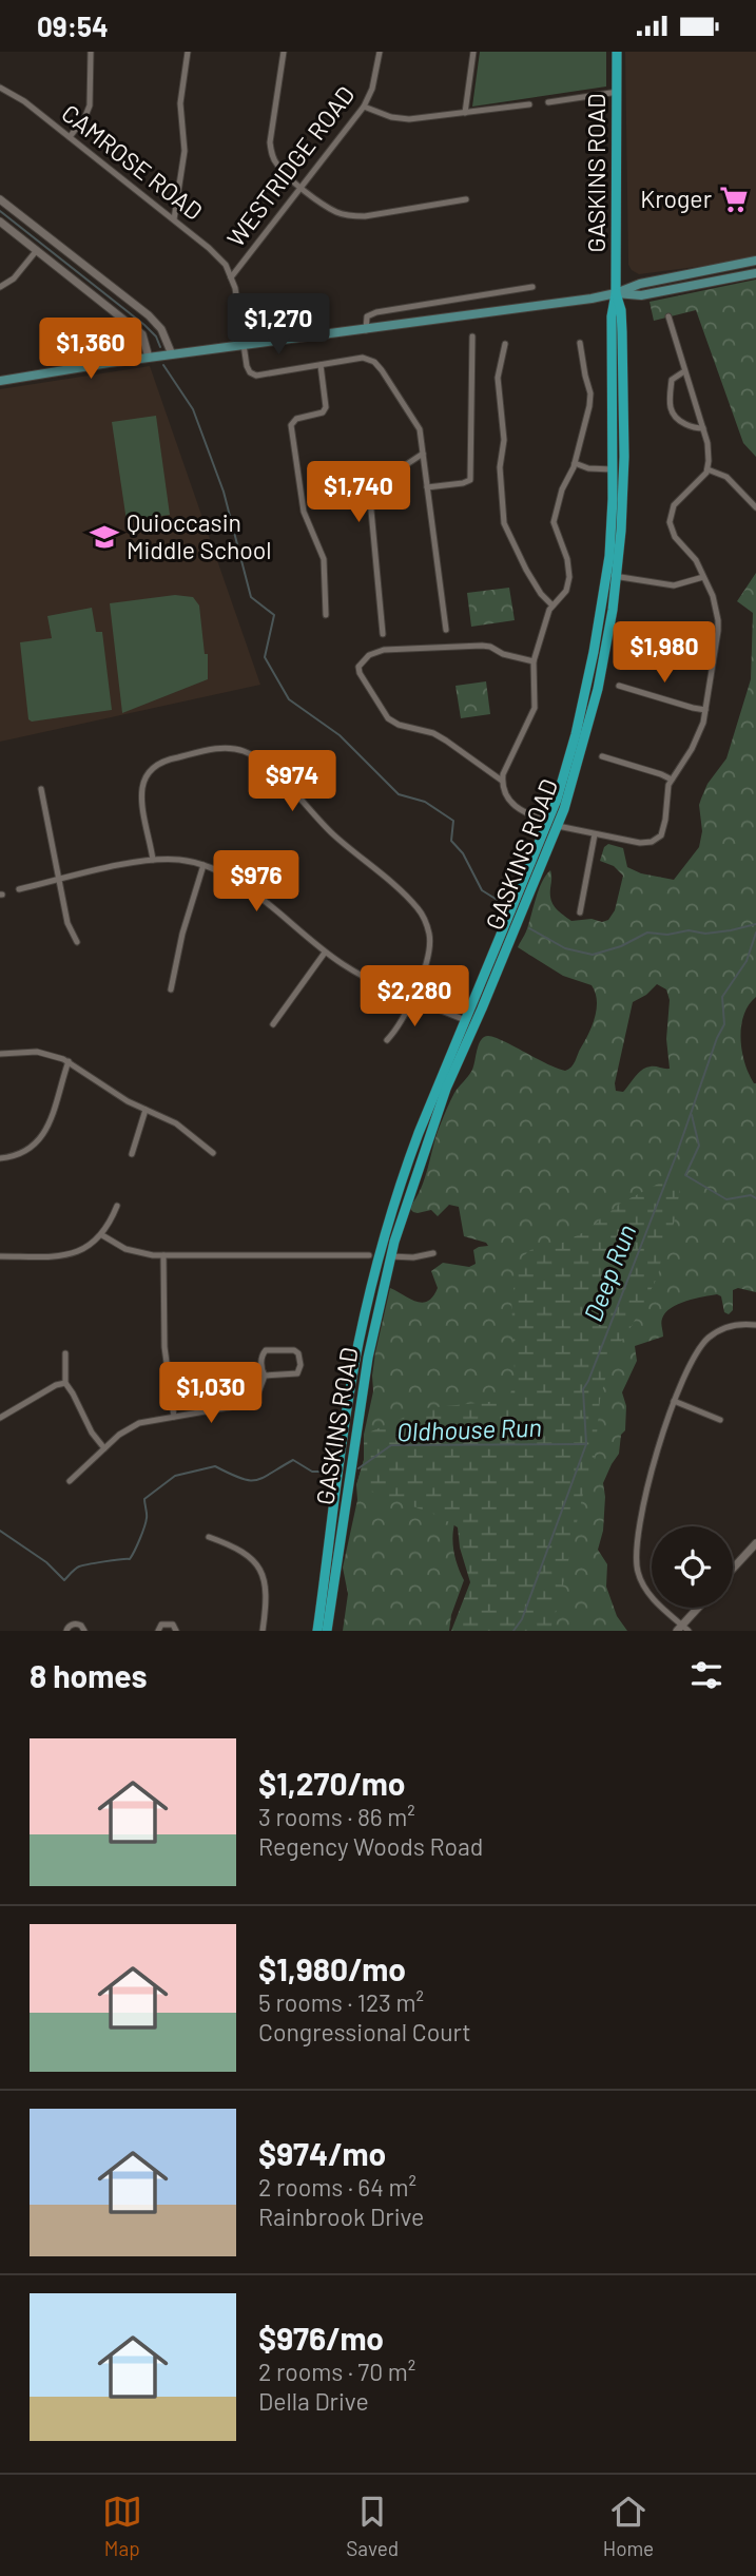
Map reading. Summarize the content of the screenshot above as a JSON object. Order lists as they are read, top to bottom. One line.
{"streets":{"main road":["GASKINS ROAD"],"street":["CAMROSE ROAD","WESTRIDGE ROAD"]},"crossings":[["CAMROSE ROAD","WESTRIDGE ROAD"]],"water":["Deep Run","Oldhouse Run"],"places":{"supermarket":["Kroger"],"school or university":["Quioccasin Middle School"]},"page":{"status":"09:54","price":["$1,270","$1,360","$1,740","$1,980","$974","$976","$2,280","$1,030"],"heading":"8 homes","list":[{"name":"$1,270/mo","note":"3 rooms · 86 m² · Regency Woods Road"},{"name":"$1,980/mo","note":"5 rooms · 123 m² · Congressional Court"},{"name":"$974/mo","note":"2 rooms · 64 m² · Rainbrook Drive"},{"name":"$976/mo","note":"2 rooms · 70 m² · Della Drive"}],"tabs":["Map","Saved","Home"]}}
